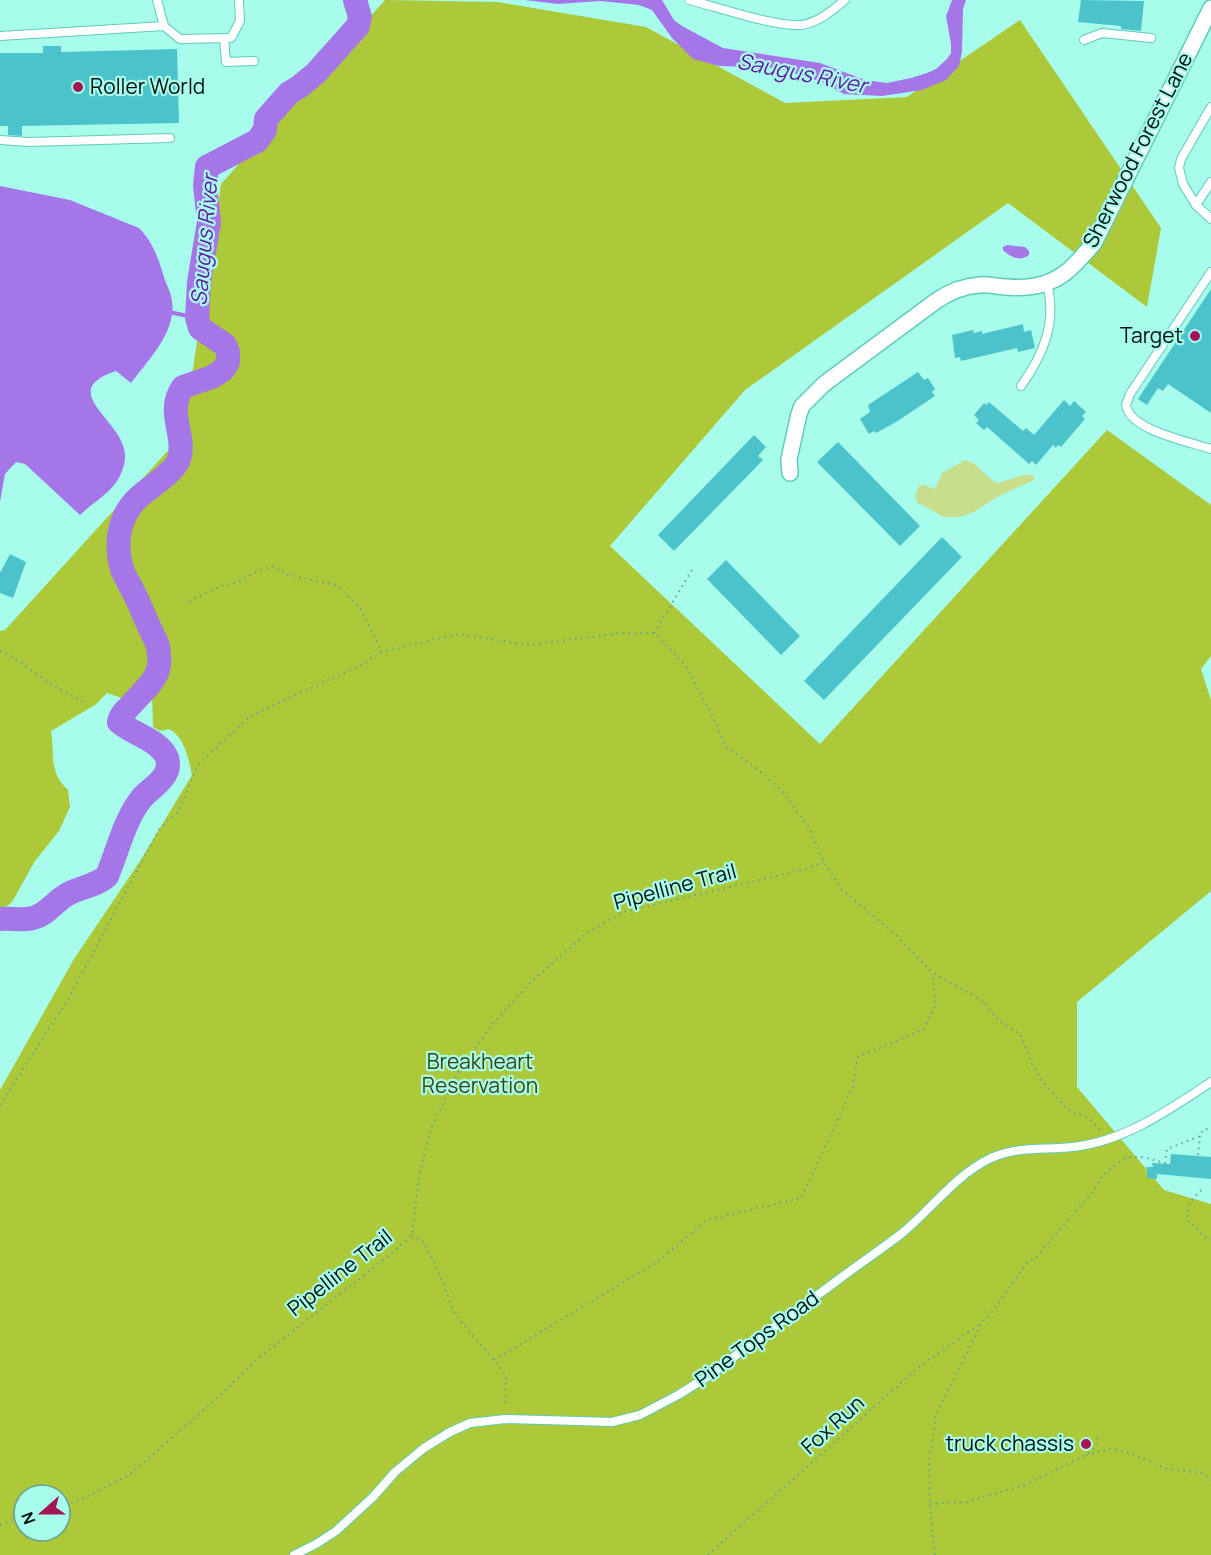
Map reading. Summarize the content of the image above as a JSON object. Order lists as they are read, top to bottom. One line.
{"streets":{"street":["Sherwood Forest Lane"],"lane":["Pine Tops Road"],"path":["Pipelline Trail","Fox Run"]},"water":["Saugus River"],"parks":["Breakheart Reservation"],"places":["Roller World","Target","truck chassis"],"north":"left"}
